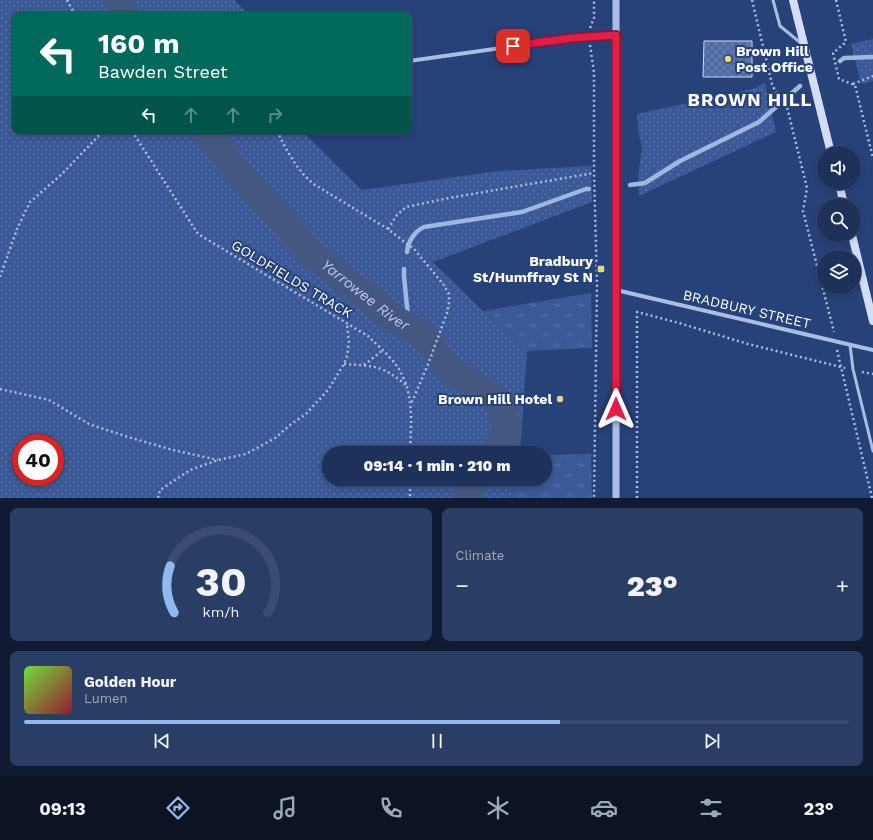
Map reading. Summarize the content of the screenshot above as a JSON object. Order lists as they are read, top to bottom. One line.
{"streets":{"street":["BRADBURY STREET"],"path":["GOLDFIELDS TRACK"]},"districts":["BROWN HILL"],"water":["Yarrowee River"],"places":{"other":["Brown Hill Post Office","Brown Hill Hotel"],"transit":["Bradbury St/Humffray St N"]},"page":{"turn":["160 m","Bawden Street"],"limit":"40","trip":"09:14 · 1 min · 210 m","tile":"Climate","heat":["−","23°","+"],"song":["Golden Hour","Lumen"],"tabs":["09:13","23°"],"gauge":["30","km/h"]}}
